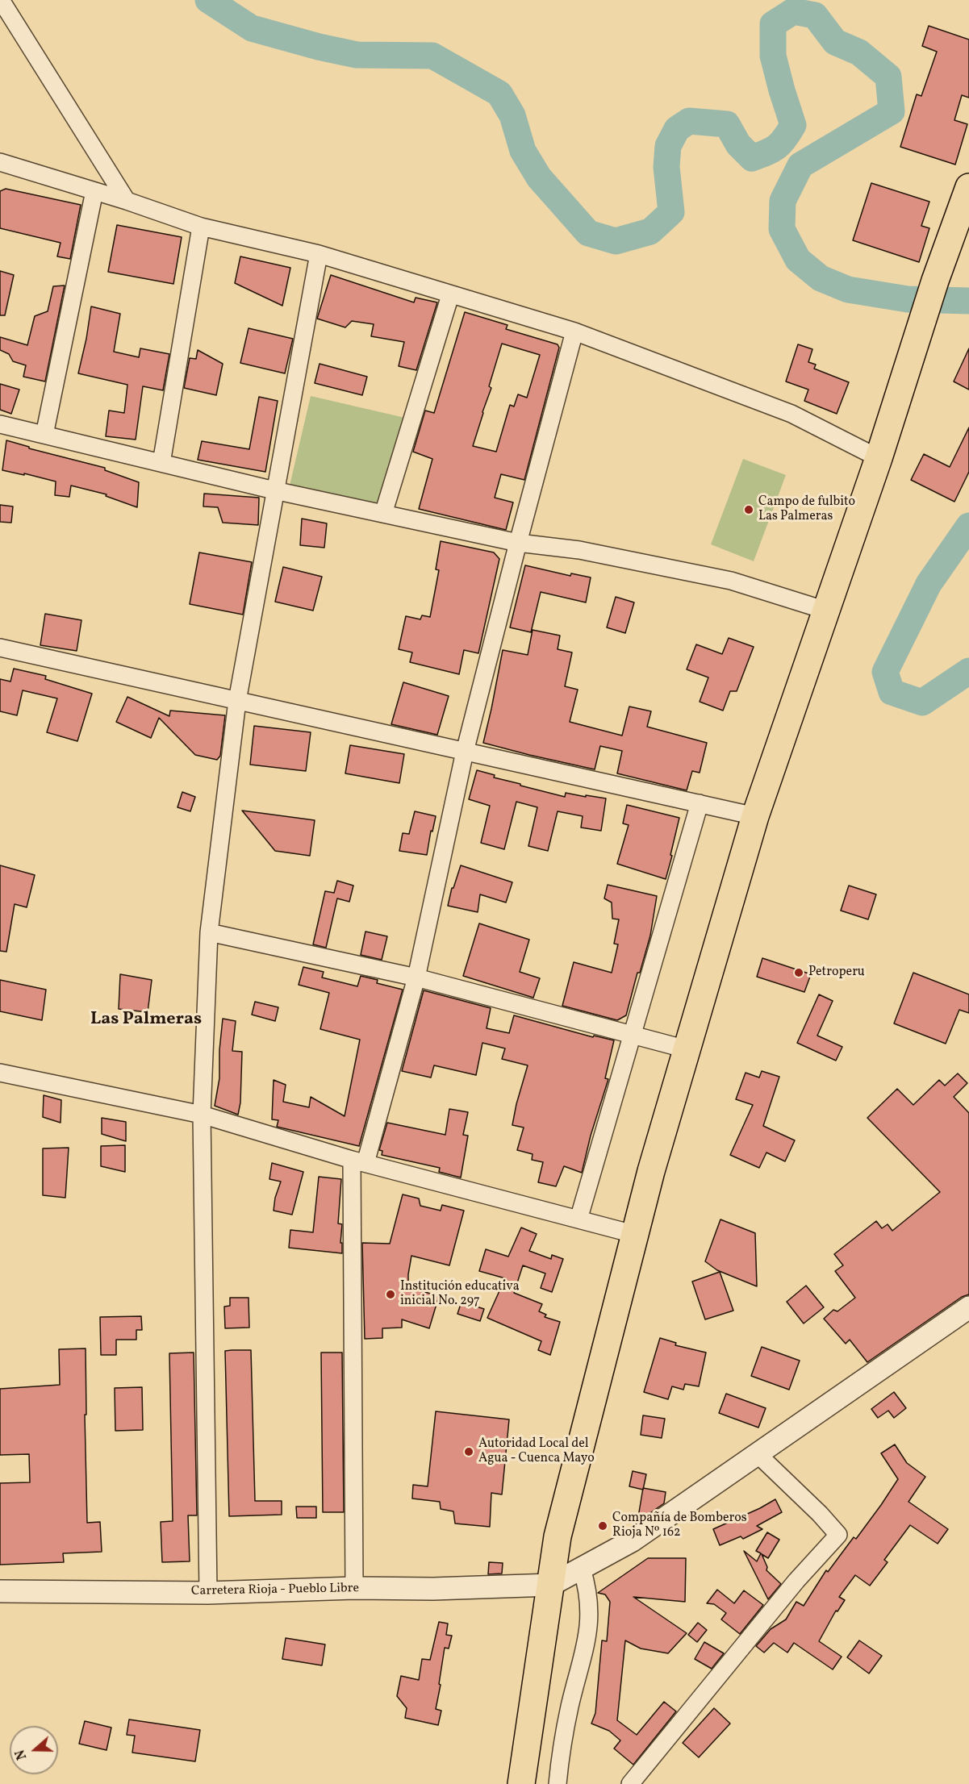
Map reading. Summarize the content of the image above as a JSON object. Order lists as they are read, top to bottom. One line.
{"streets":{"street":["Carretera Rioja - Pueblo Libre"]},"districts":["Las Palmeras"],"places":["Campo de fulbito Las Palmeras","Petroperu","Institución educativa inicial No. 297","Autoridad Local del Agua - Cuenca Mayo","Compañía de Bomberos Rioja Nº 162"],"north":"left"}
